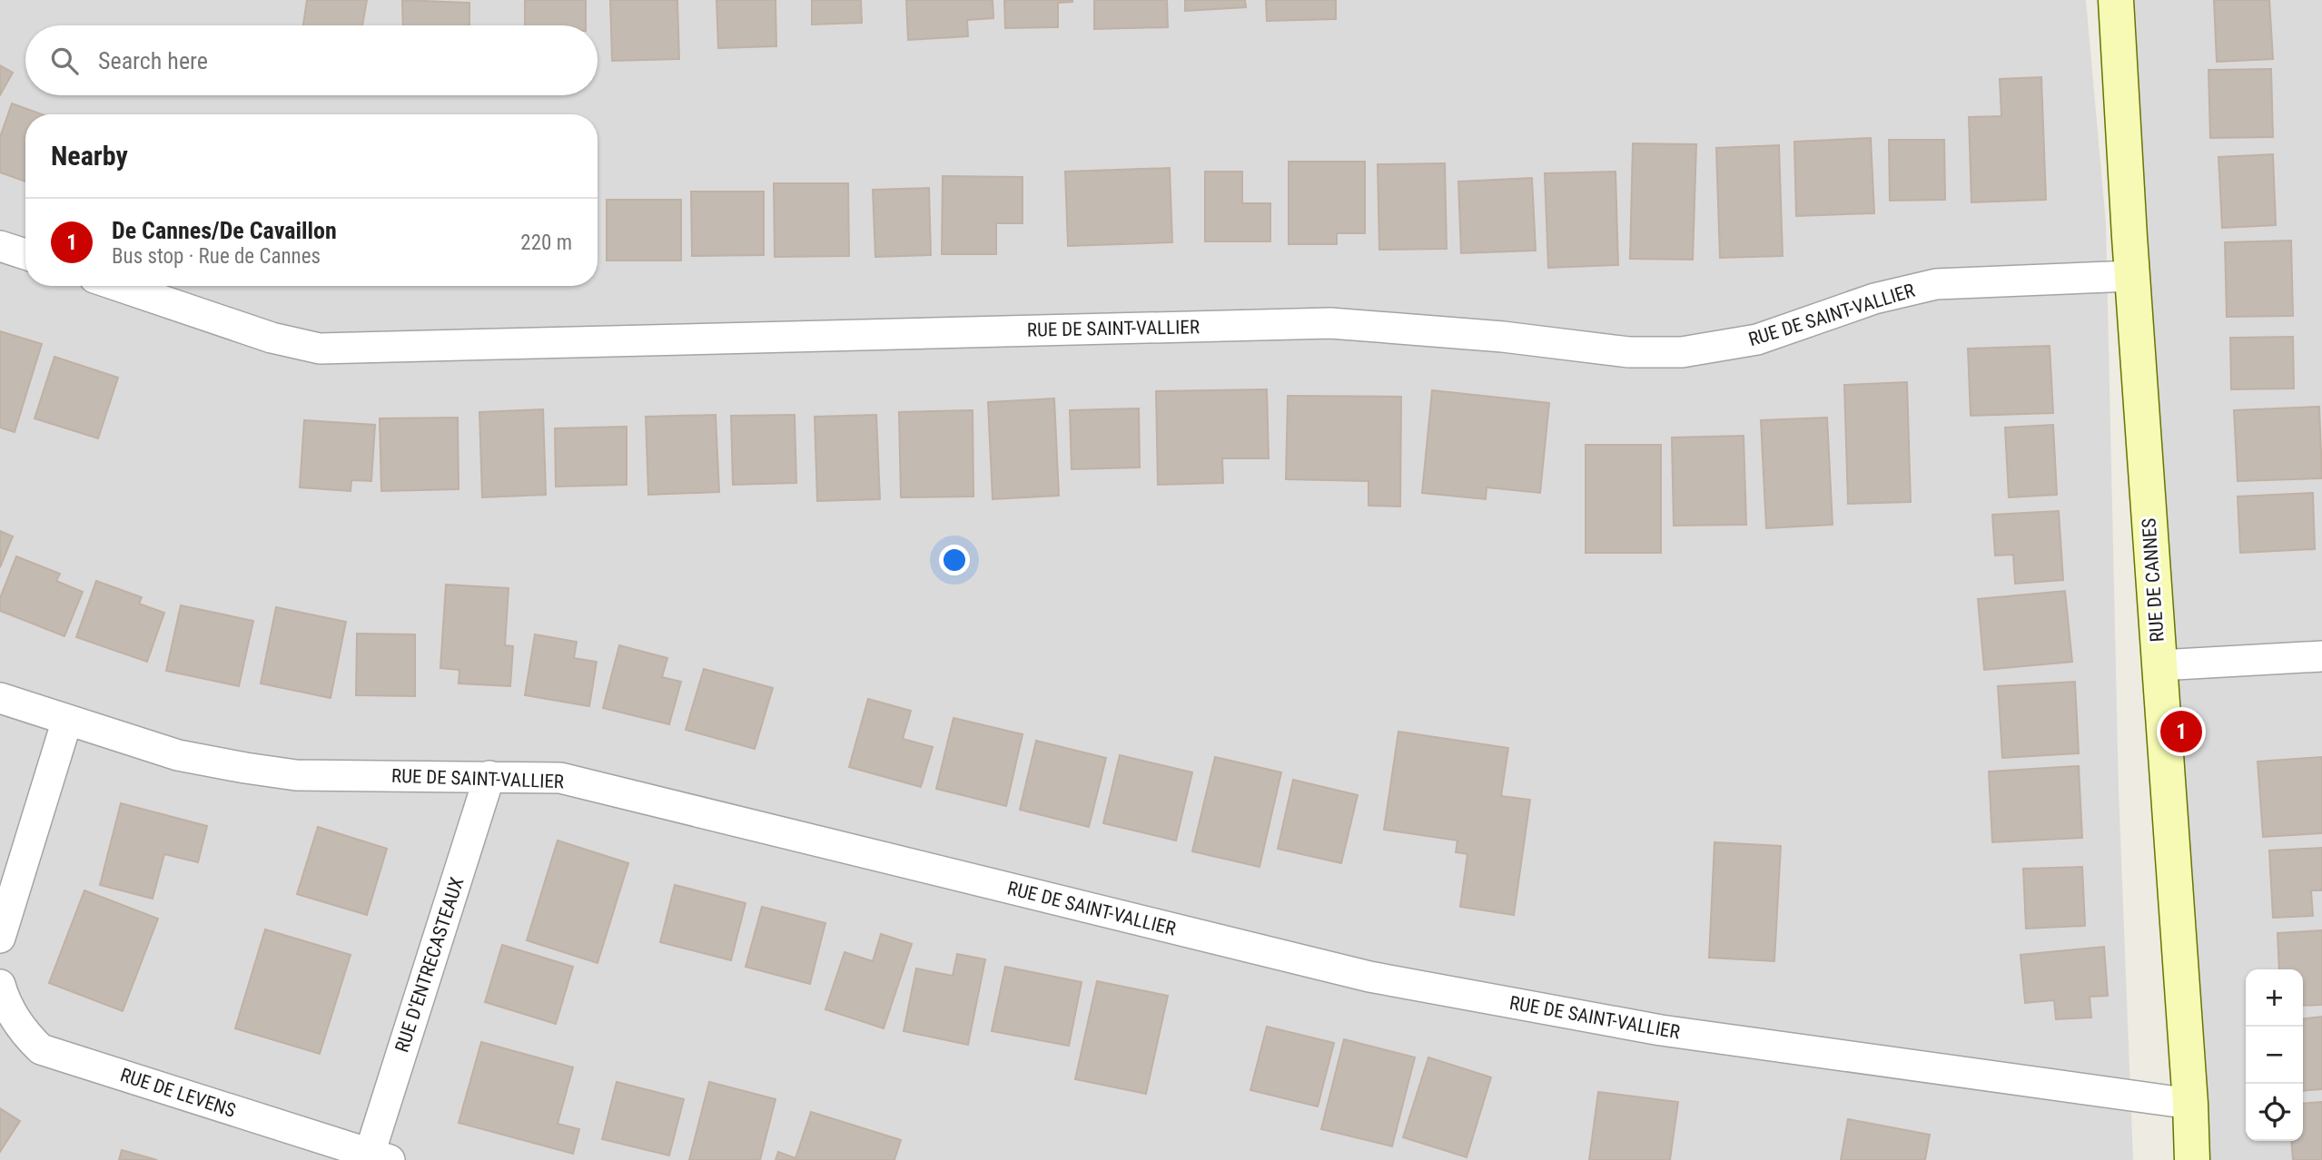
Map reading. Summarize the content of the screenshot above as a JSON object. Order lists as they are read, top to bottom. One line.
{"streets":{"street":["RUE DE SAINT-VALLIER","RUE DE CANNES","RUE D'ENTRECASTEAUX","RUE DE LEVENS"]},"crossings":[["RUE DE SAINT-VALLIER","RUE DE CANNES"],["RUE DE SAINT-VALLIER","RUE D'ENTRECASTEAUX"],["RUE D'ENTRECASTEAUX","RUE DE LEVENS"]],"page":{"search":"Search here","heading":"Nearby","list":[{"mark":"1","name":"De Cannes/De Cavaillon","note":"Bus stop · Rue de Cannes","value":"220 m"}],"pins":"1","map_buttons":["+","−"]}}
